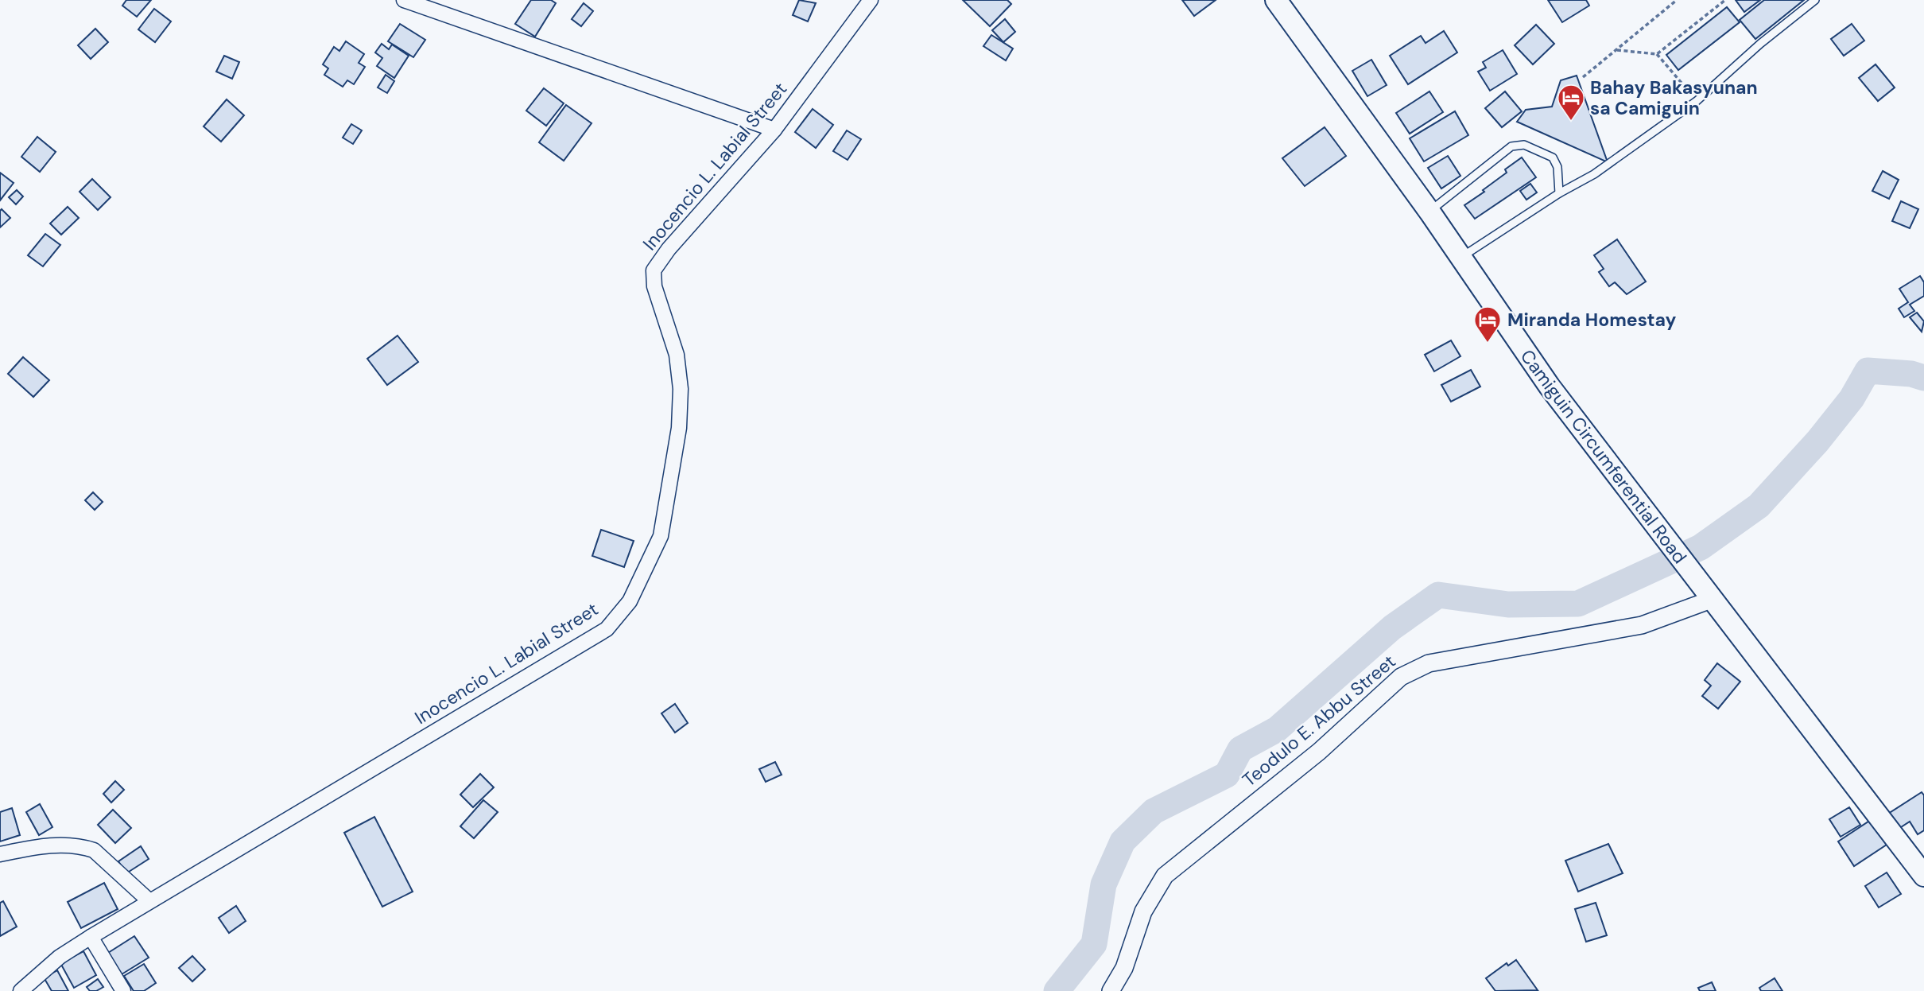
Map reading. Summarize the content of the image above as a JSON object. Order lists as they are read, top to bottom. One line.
{"streets":{"main road":["Camiguin Circumferential Road"],"street":["Inocencio L. Labial Street","Teodulo E. Abbu Street"]},"crossings":[["Camiguin Circumferential Road","Teodulo E. Abbu Street"]],"places":{"hotel":["Bahay Bakasyunan sa Camiguin","Miranda Homestay"]}}
